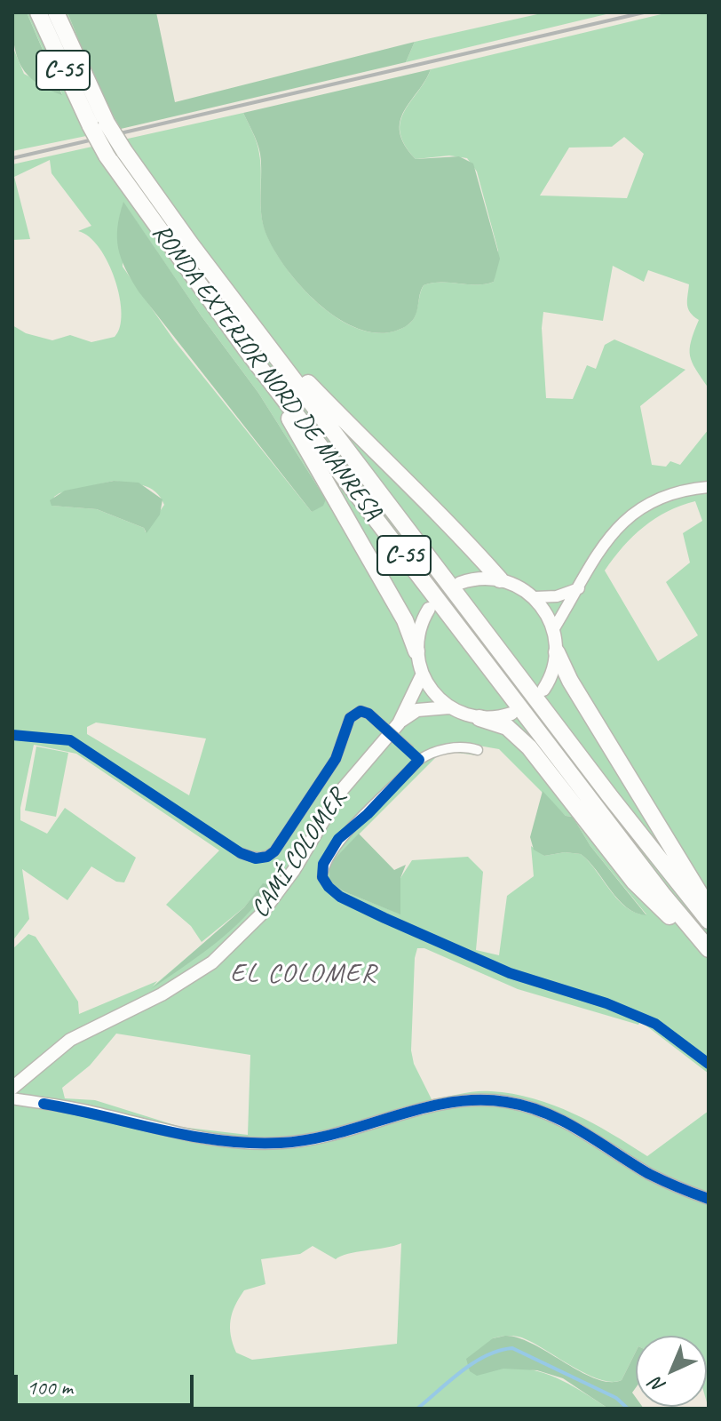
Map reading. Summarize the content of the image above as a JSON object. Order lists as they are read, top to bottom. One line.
{"streets":{"highway":["C-55","RONDA EXTERIOR NORD DE MANRESA"],"main road":["CAMÍ COLOMER"]},"districts":["EL COLOMER"],"scale_bar":"100 m","north":"bottom left"}
